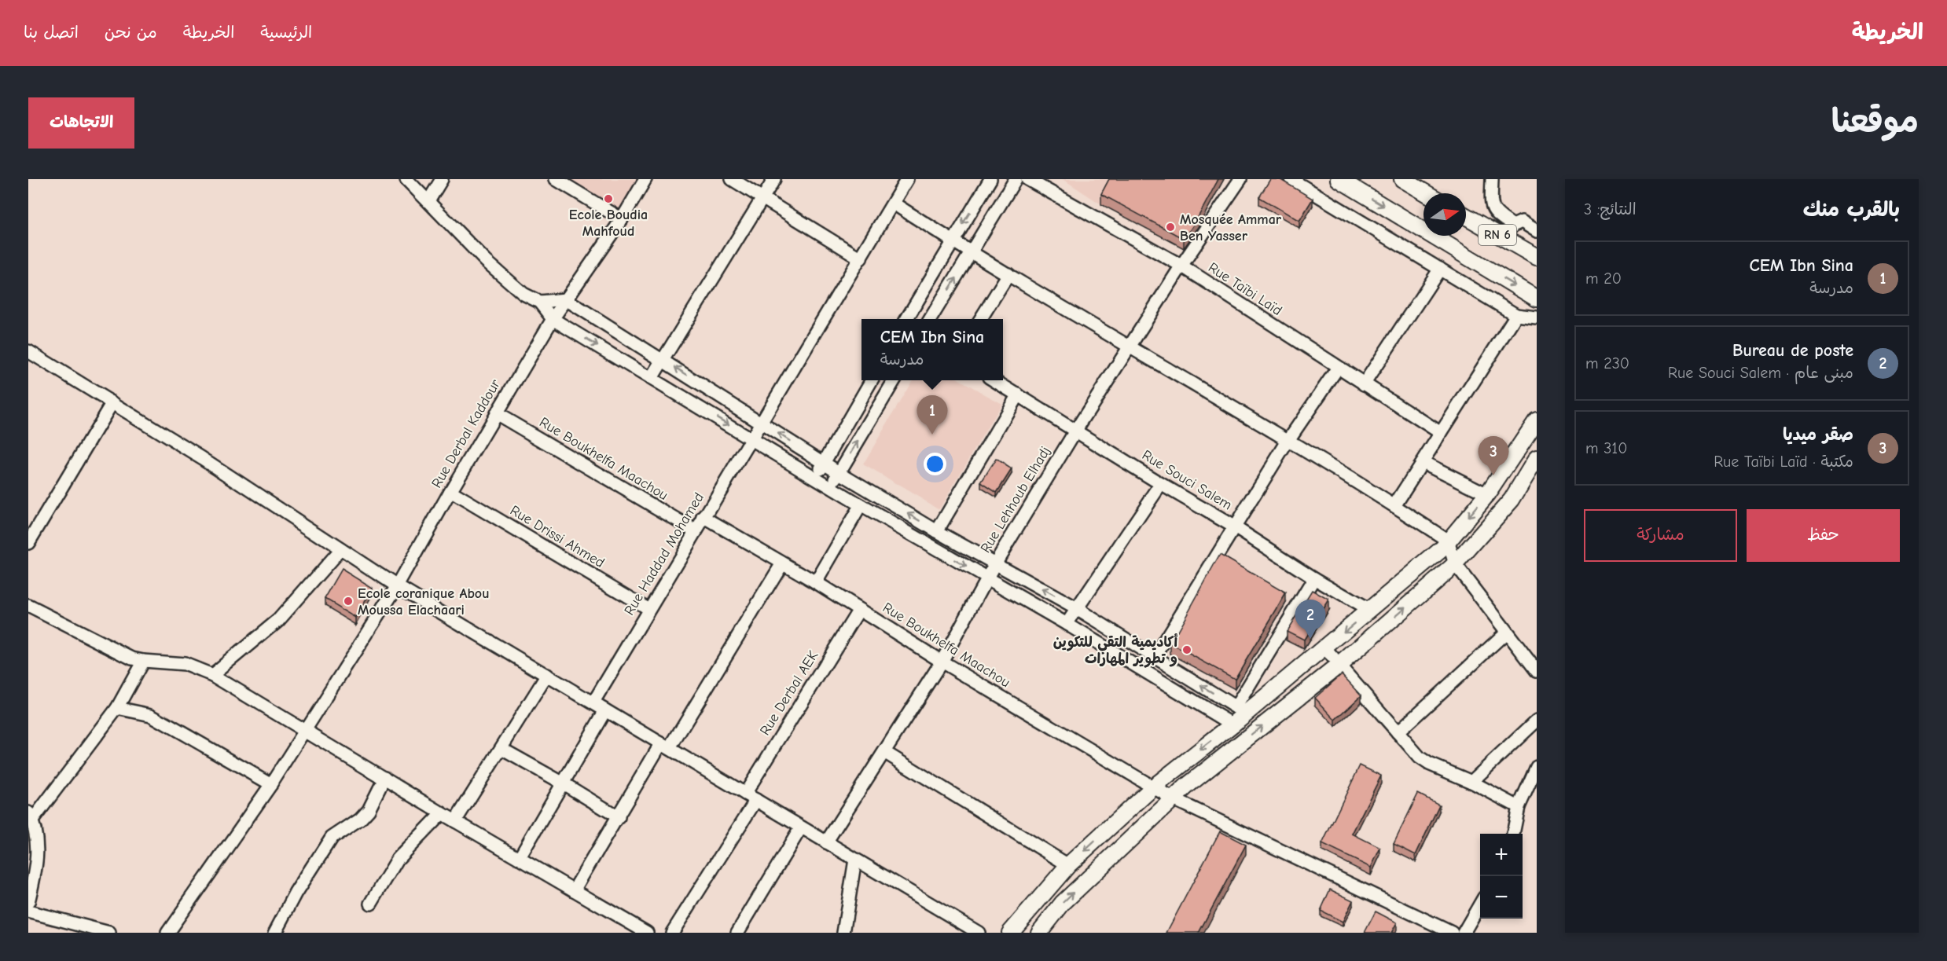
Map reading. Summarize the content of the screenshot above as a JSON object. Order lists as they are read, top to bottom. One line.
{"streets":{"main road":["RN 6"],"street":["Rue Taïbi Laïd","Rue Derbal Kaddour","Rue Boukhelfa Maachou","Rue Souci Salem","Rue Lehhoub Elhadj","Rue Drissi Ahmed","Rue Haddad Mohamed","Rue Derbal AEK"]},"crossings":[["Rue Taïbi Laïd","Rue Lehhoub Elhadj"],["Rue Derbal Kaddour","Rue Boukhelfa Maachou"],["Rue Derbal Kaddour","Rue Drissi Ahmed"],["Rue Boukhelfa Maachou","Rue Lehhoub Elhadj"],["Rue Boukhelfa Maachou","Rue Haddad Mohamed"],["Rue Boukhelfa Maachou","Rue Derbal AEK"],["Rue Souci Salem","Rue Lehhoub Elhadj"],["Rue Drissi Ahmed","Rue Haddad Mohamed"]],"places":["Ecole Boudia Mahfoud","Mosquée Ammar Ben Yasser","Ecole coranique Abou Moussa Elachaari","أكاديمية التقي للتكوين و تطوير المهارات"],"north":"right","page":{"header":"الخريطة","nav":["الرئيسية","الخريطة","من نحن","اتصل بنا"],"title":"موقعنا","buttons":["الاتجاهات",["حفظ","مشاركة"]],"heading":["بالقرب منك","النتائج: 3"],"list":[{"mark":"1","name":"CEM Ibn Sina","note":"مدرسة","value":"20 m"},{"mark":"2","name":"Bureau de poste","note":"مبنى عام · Rue Souci Salem","value":"230 m"},{"mark":"3","name":"صقر ميديا","note":"مكتبة · Rue Taïbi Laïd","value":"310 m"}],"popup":["CEM Ibn Sina","مدرسة"],"pins":["1","3","2"],"map_buttons":["+","−"]}}
